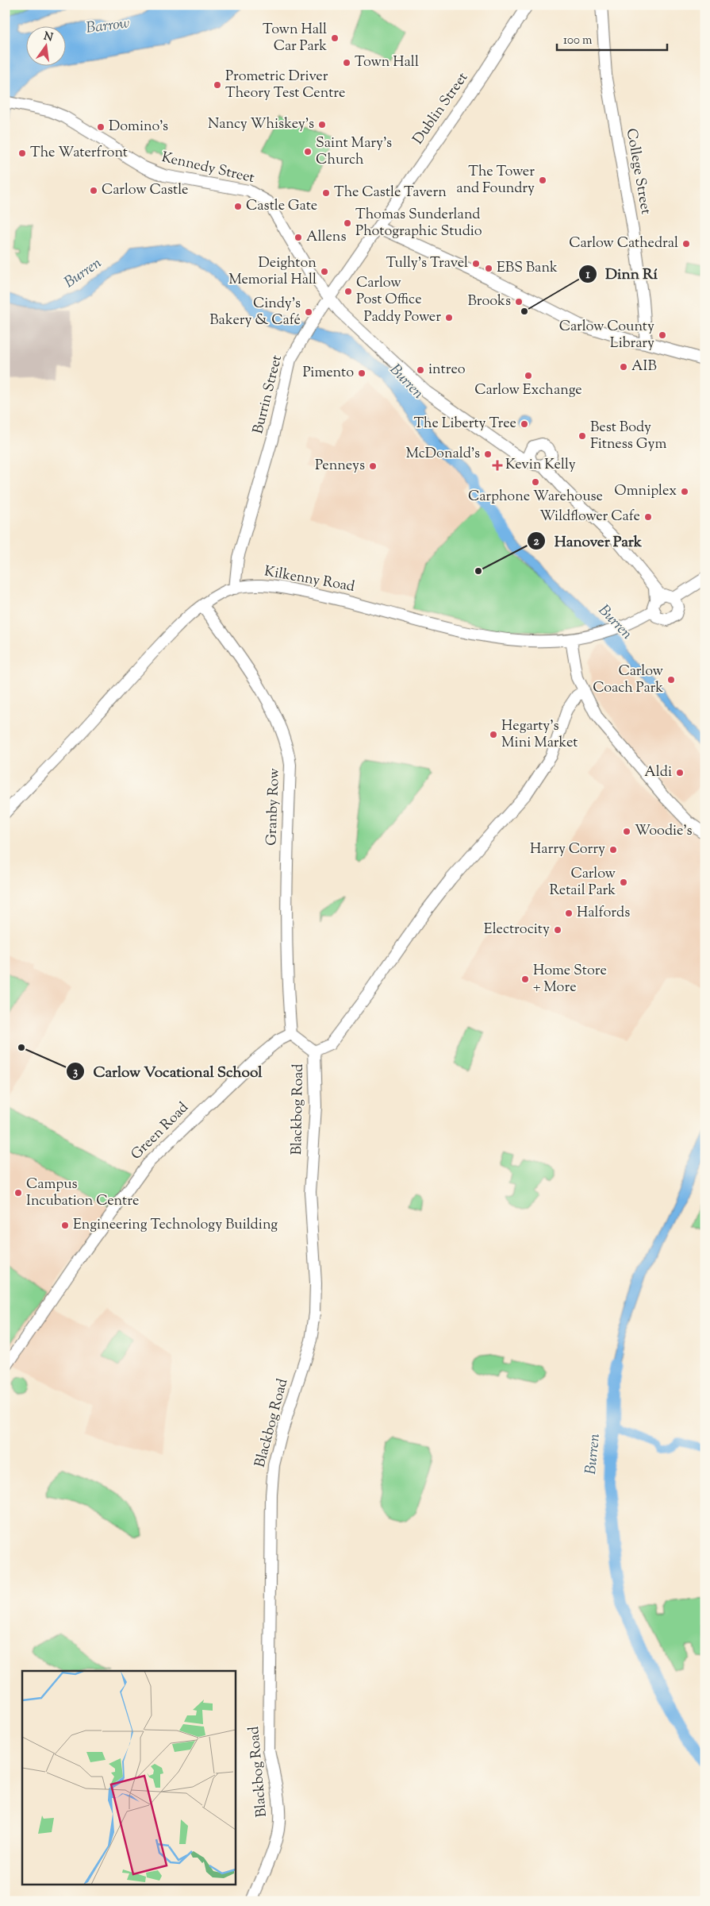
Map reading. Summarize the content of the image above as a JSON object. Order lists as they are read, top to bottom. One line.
{"streets":{"street":["Dublin Street","Kennedy Street","College Street","Burrin Street","Kilkenny Road","Granby Row","Blackbog Road","Green Road"]},"crossings":[["Dublin Street","Burrin Street"],["Kennedy Street","Burrin Street"],["Burrin Street","Kilkenny Road"],["Kilkenny Road","Granby Row"],["Granby Row","Blackbog Road"],["Granby Row","Green Road"],["Blackbog Road","Green Road"]],"water":["Barrow","Burren"],"places":{"other":["Town Hall Car Park","Town Hall","Prometric Driver Theory Test Centre","Nancy Whiskey's","Domino's","Saint Mary's Church","The Waterfront","The Tower and Foundry","Carlow Castle","The Castle Tavern","Castle Gate","Thomas Sunderland Photographic Studio","Allens","Carlow Cathedral","Tully's Travel","EBS Bank","Deighton Memorial Hall","Carlow Post Office","Brooks","Dinn Rí","Cindy's Bakery & Café","Paddy Power","Carlow County Library","AIB","intreo","Pimento","Carlow Exchange","The Liberty Tree","Best Body Fitness Gym","McDonald's","Penneys","Carphone Warehouse","Omniplex","Wildflower Cafe","Hanover Park","Carlow Coach Park","Hegarty's Mini Market","Aldi","Woodie's","Harry Corry","Carlow Retail Park","Halfords","Electrocity","Home Store + More","Carlow Vocational School","Campus Incubation Centre","Engineering Technology Building"],"health":["Kevin Kelly"]},"scale_bar":"100 m","north":"top"}
